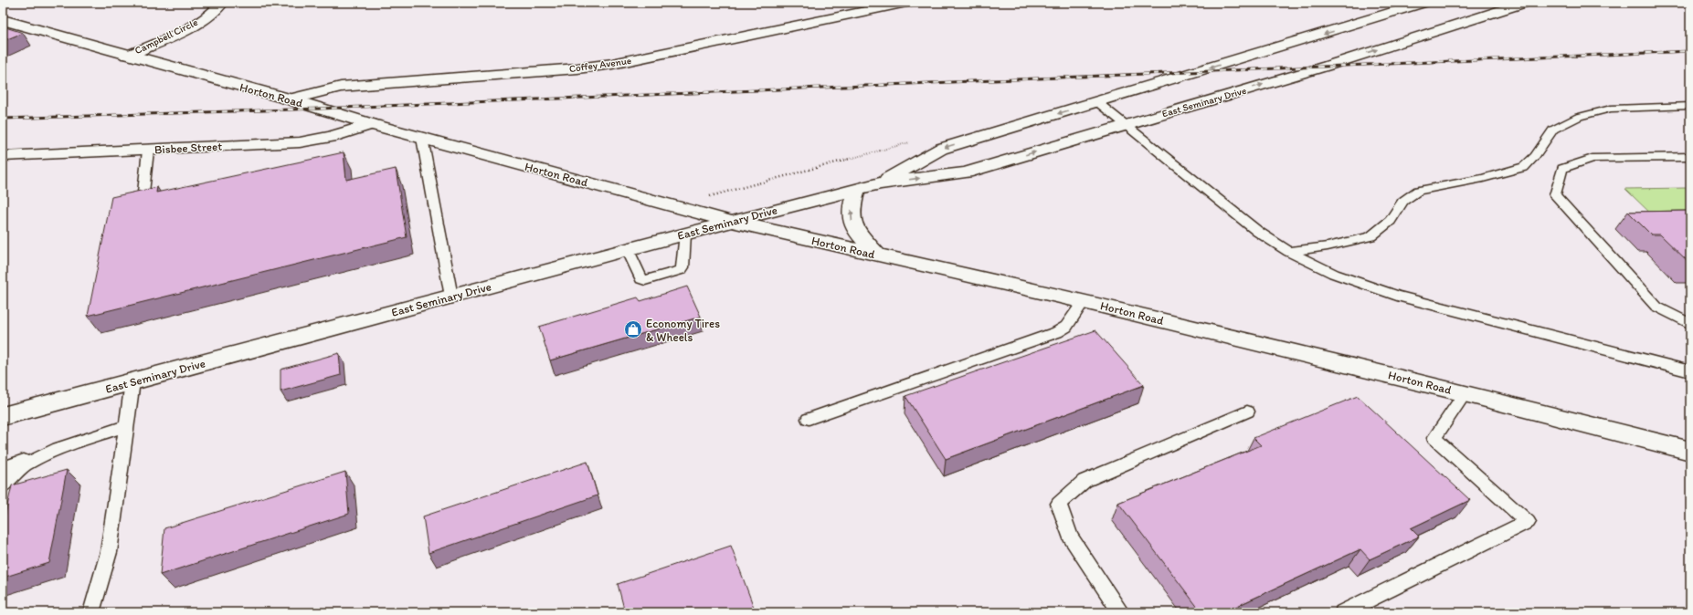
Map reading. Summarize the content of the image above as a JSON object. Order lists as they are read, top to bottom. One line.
{"streets":{"street":["Campbell Circle","Coffey Avenue","Horton Road","East Seminary Drive","Bisbee Street"]},"crossings":[["Campbell Circle","Horton Road"],["Coffey Avenue","Horton Road"],["Horton Road","East Seminary Drive"],["Horton Road","Bisbee Street"]],"places":{"shop":["Economy Tires & Wheels"]}}
